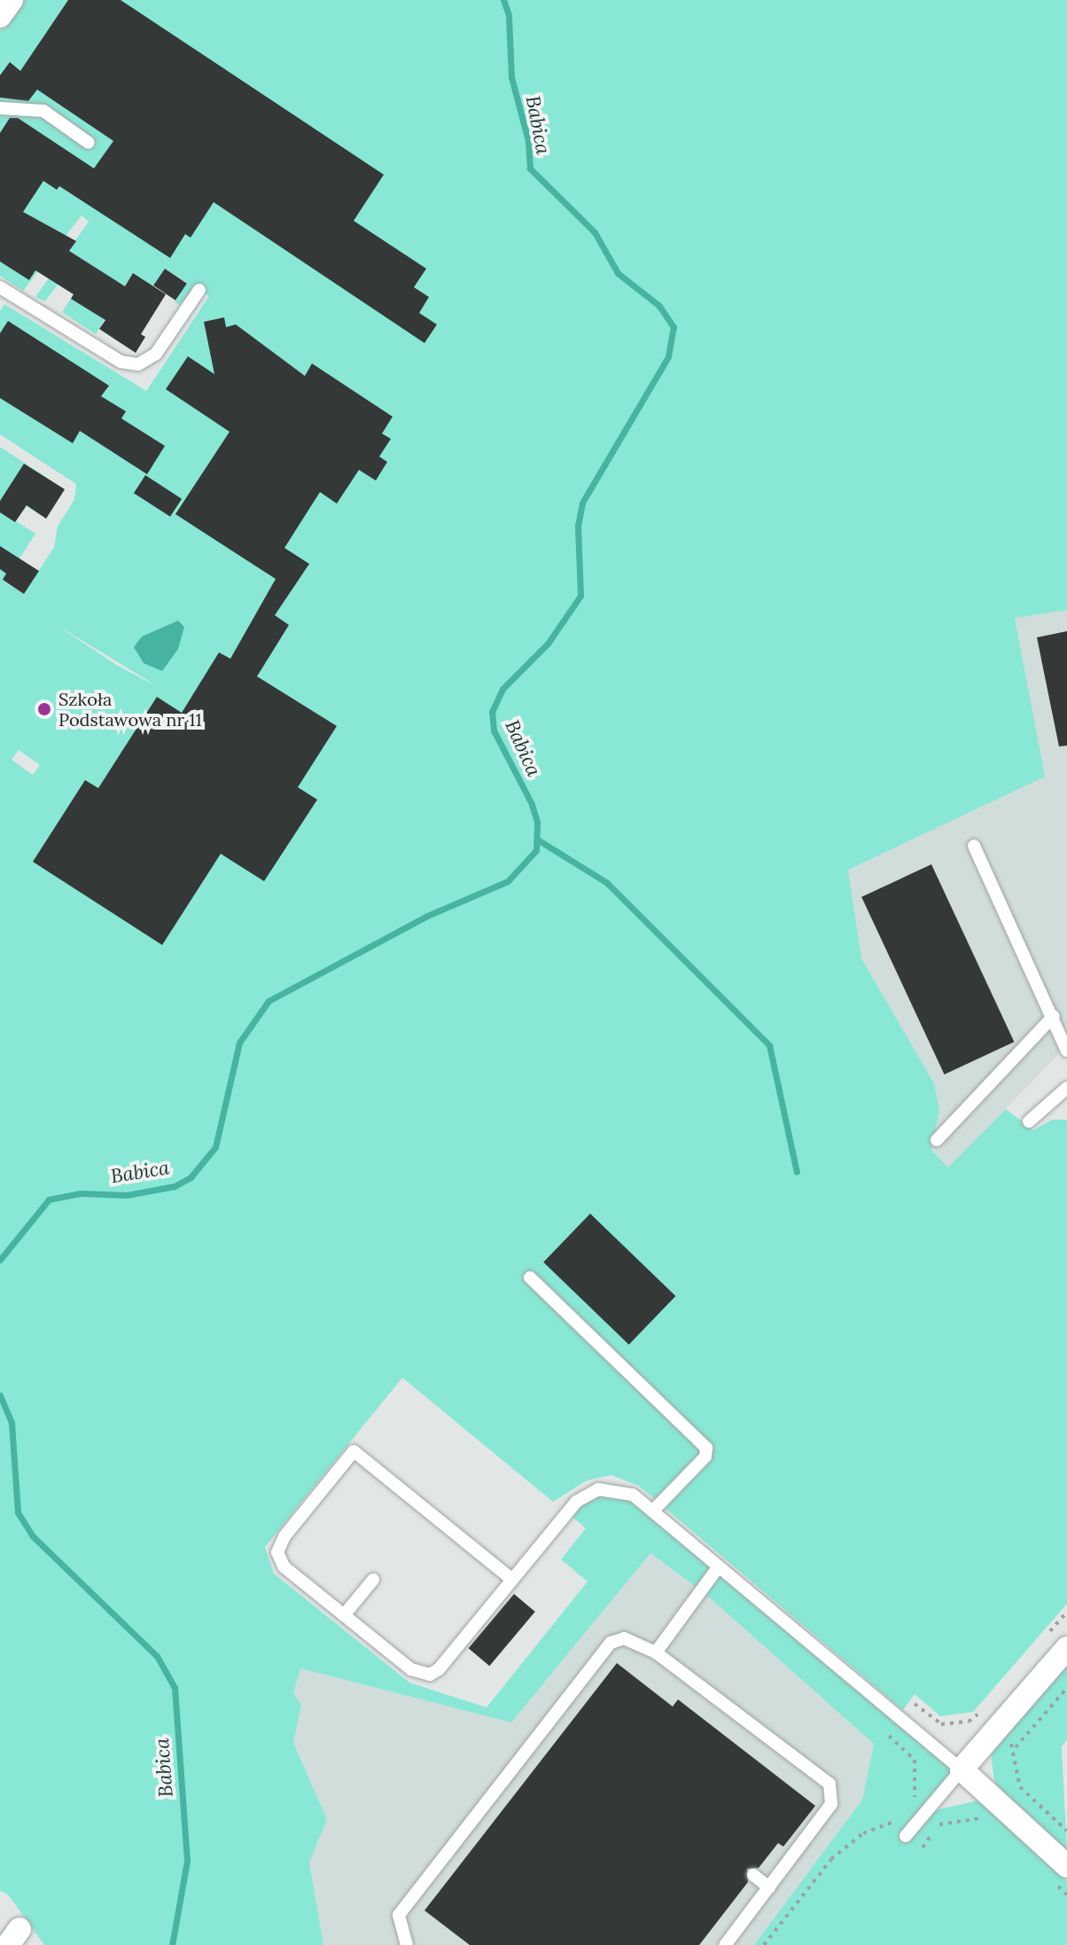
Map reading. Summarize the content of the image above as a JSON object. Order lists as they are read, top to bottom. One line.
{"water":["Babica"],"places":["Szkoła Podstawowa nr 11"]}
